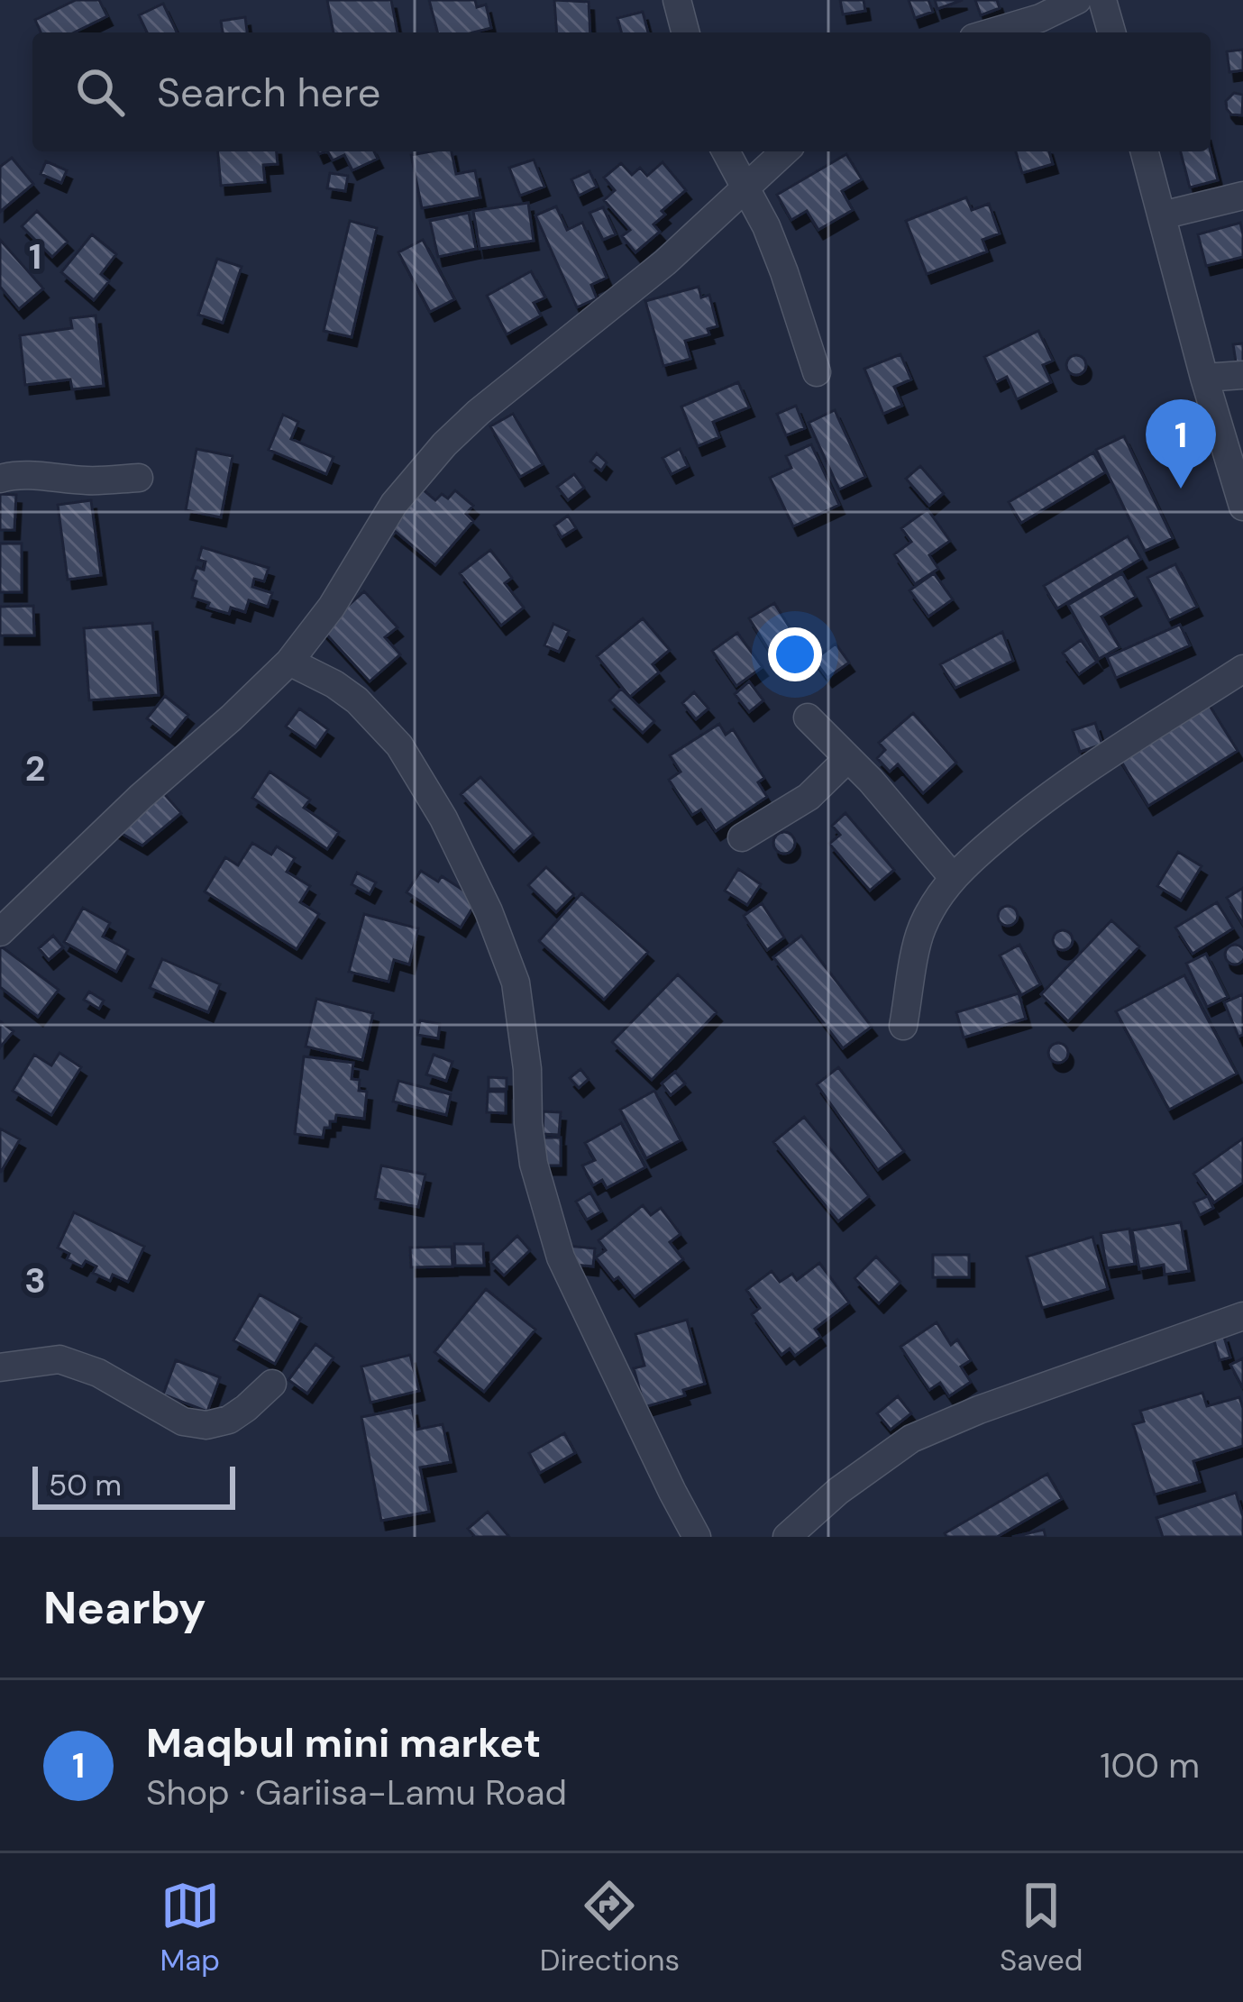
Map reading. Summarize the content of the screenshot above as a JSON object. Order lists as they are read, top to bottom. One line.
{"scale_bar":"50 m","page":{"search":"Search here","pins":"1","scale":"50 m","heading":"Nearby","list":[{"mark":"1","name":"Maqbul mini market","note":"Shop · Gariisa-Lamu Road","value":"100 m"}],"nav":["Map","Directions","Saved"]},"grid":{"rows":["1","2","3"]}}
